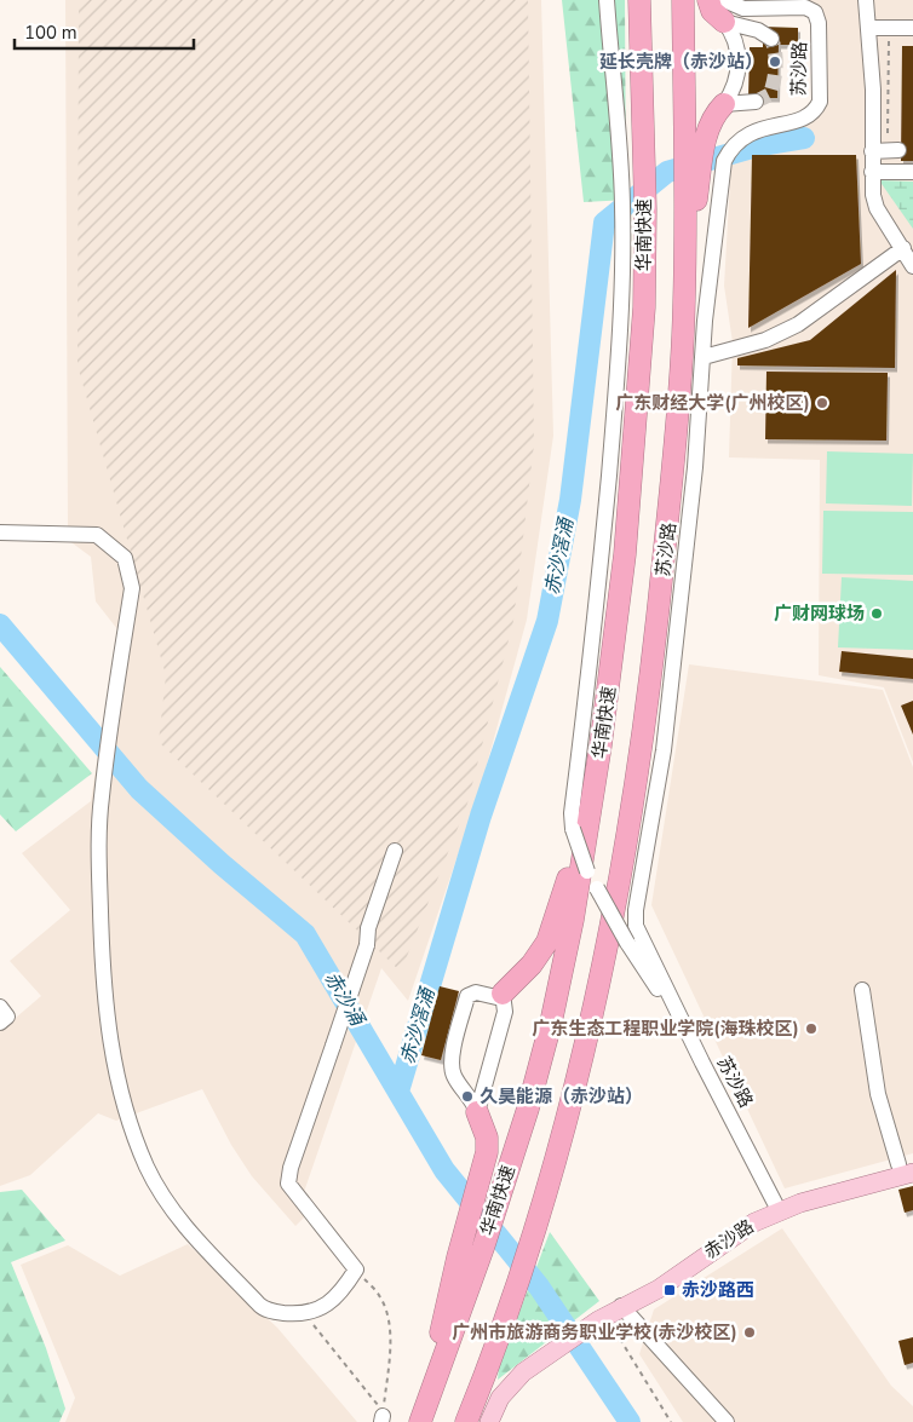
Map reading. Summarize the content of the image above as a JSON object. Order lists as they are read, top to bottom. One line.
{"streets":{"highway":["华南快速"],"main road":["赤沙路"],"street":["苏沙路"]},"crossings":[["苏沙路","赤沙路"]],"water":["赤沙滘涌","赤沙涌"],"places":{"other":["延长壳牌（赤沙站）","广东财经大学(广州校区)","广财网球场","广东生态工程职业学院(海珠校区)","久昊能源（赤沙站）","广州市旅游商务职业学校(赤沙校区)"],"transit":["赤沙路西"]},"scale_bar":"100 m"}
